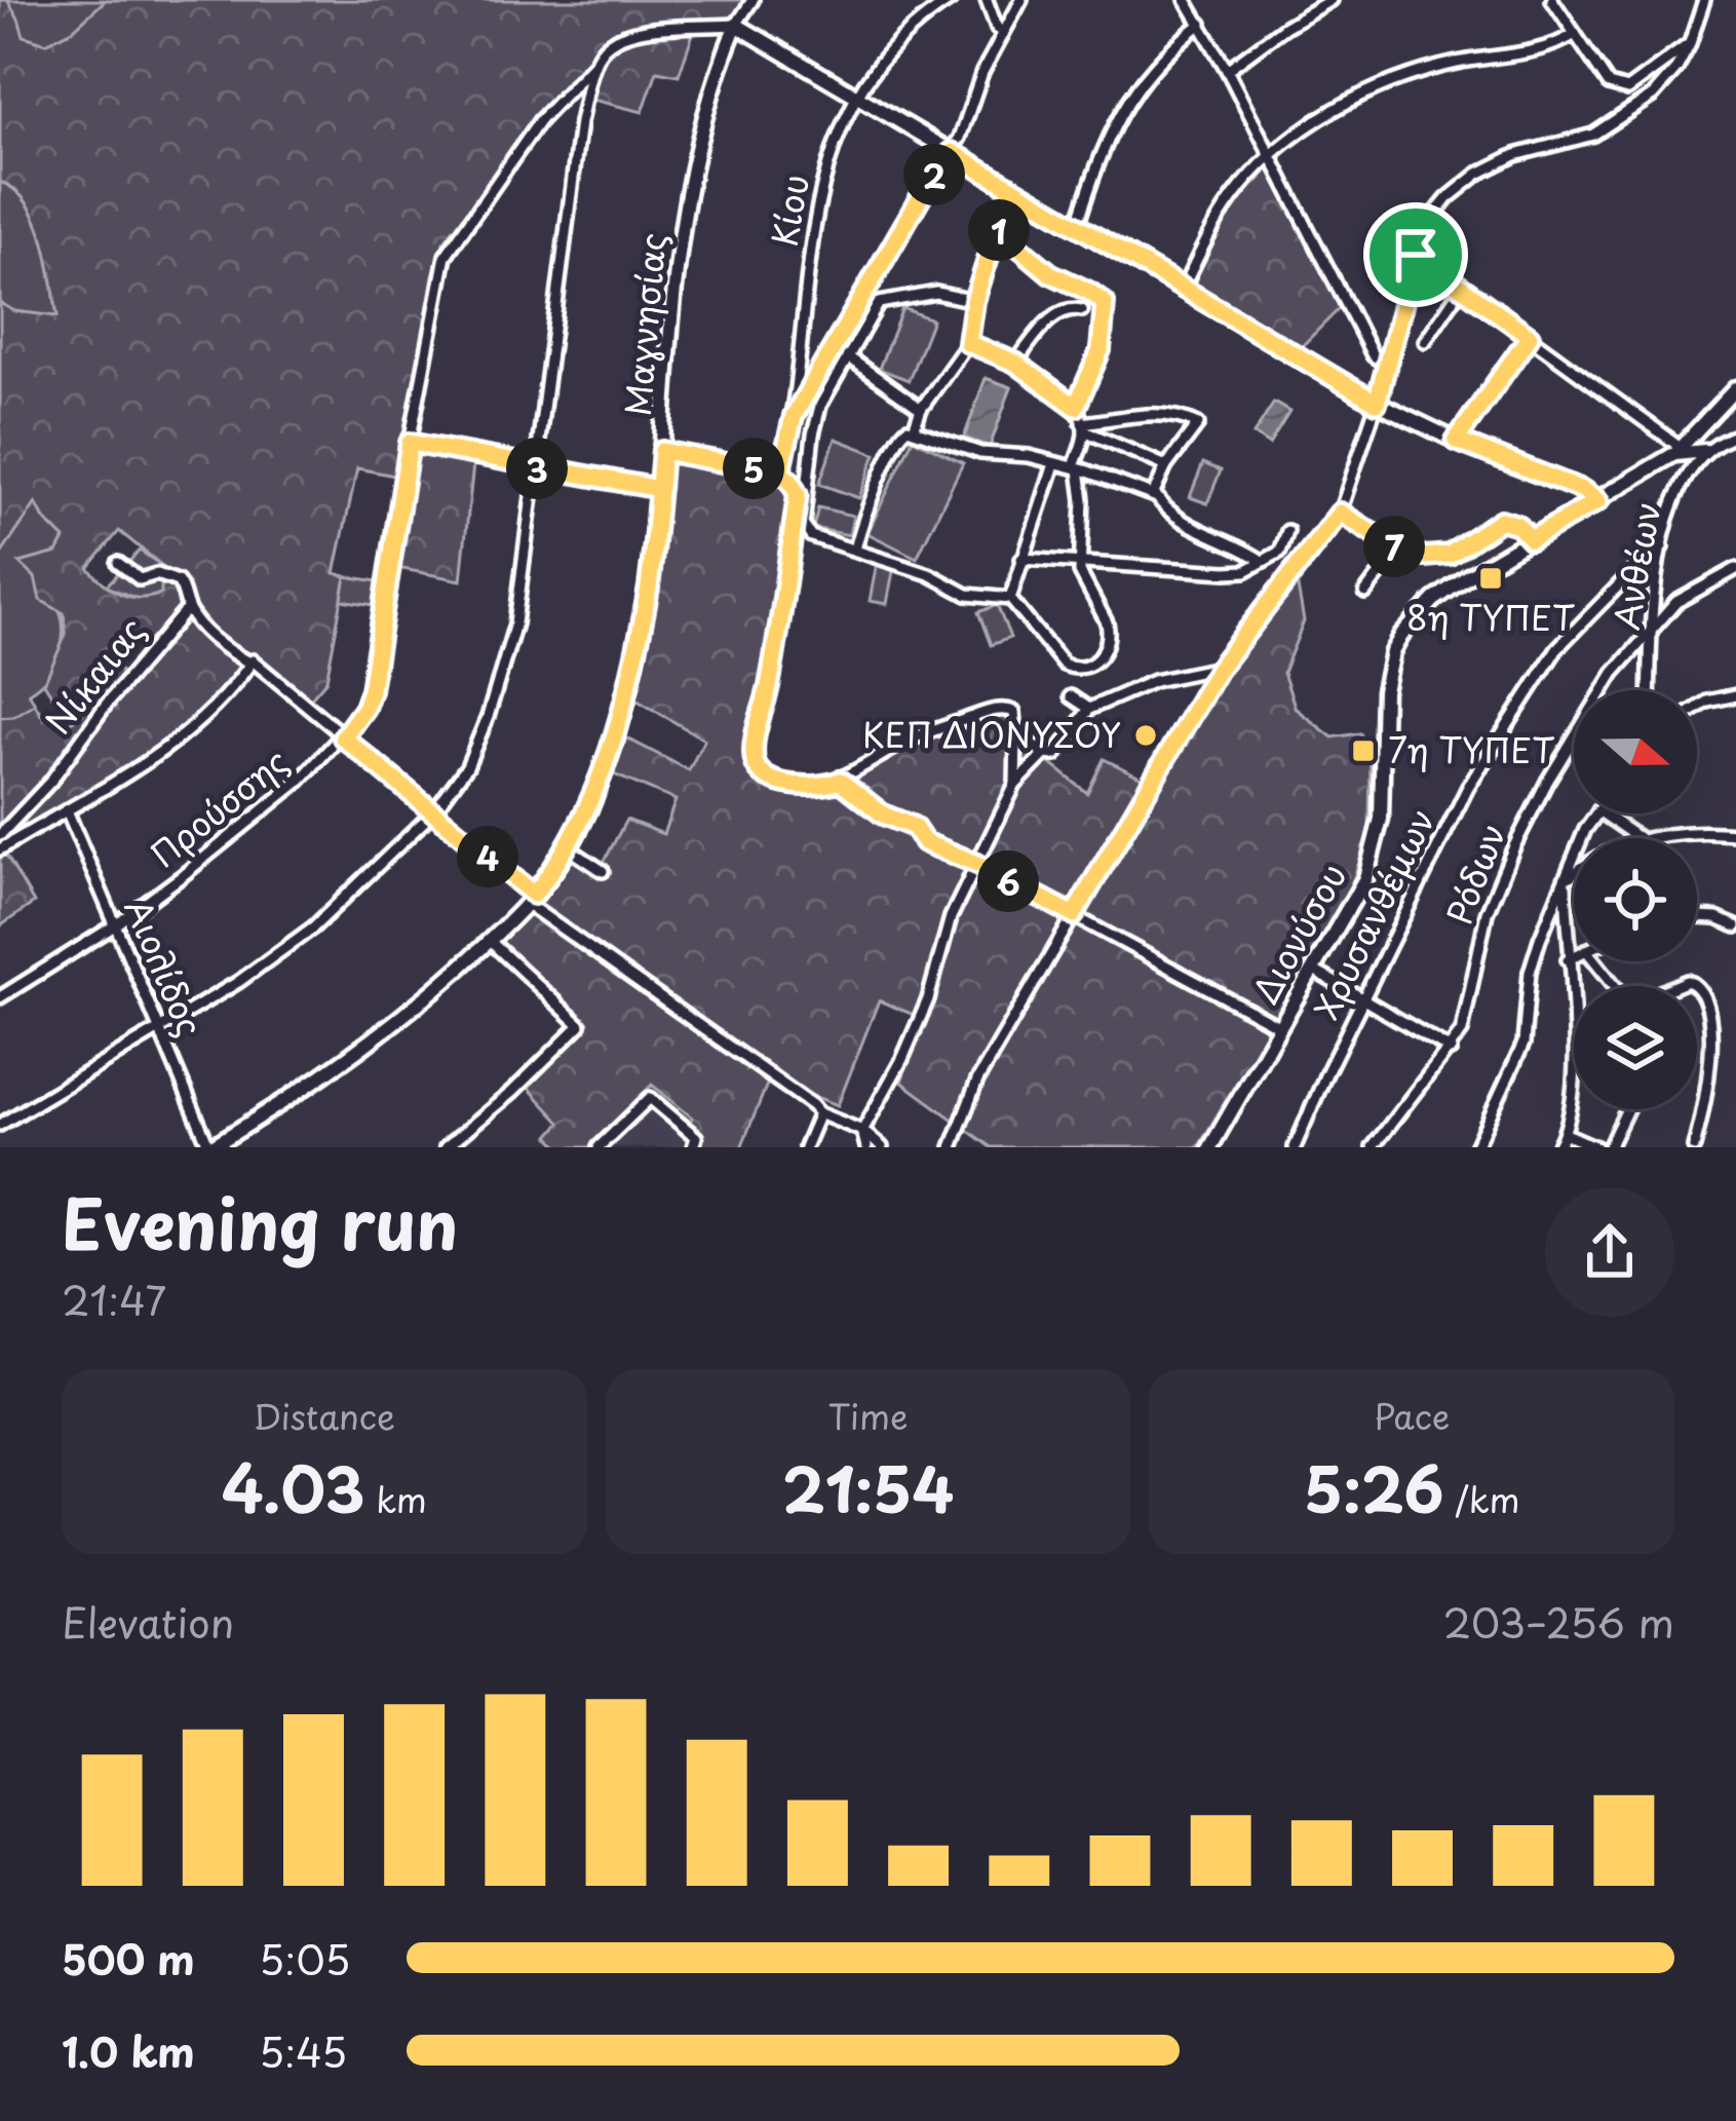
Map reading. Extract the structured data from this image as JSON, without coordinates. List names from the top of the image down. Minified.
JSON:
{"streets":{"street":["Κίου","Μαγνησίας","Ανθέων","Νίκαιας","Προύσσης","Ρόδων","Χρυσανθέμων","Διονύσου","Αιολίδος"]},"crossings":[["Μαγνησίας","Προύσσης"],["Μαγνησίας","Αιολίδος"],["Ανθέων","Ρόδων"],["Ανθέων","Χρυσανθέμων"],["Προύσσης","Αιολίδος"]],"places":{"transit":["8η ΤΥΠΕΤ","7η ΤΥΠΕΤ"],"other":["ΚΕΠ ΔΙΟΝΥΣΟΥ"]},"north":"right","page":{"pins":["2","1","3","5","7","4","6"],"heading":["Evening run","21:47"],"stats":[["Distance","4.03 km"],["Time","21:54"],["Pace","5:26 /km"]],"chart":["Elevation","203–256 m"],"list":[{"name":"500 m","note":"5:05"},{"name":"1.0 km","note":"5:45"}]}}
